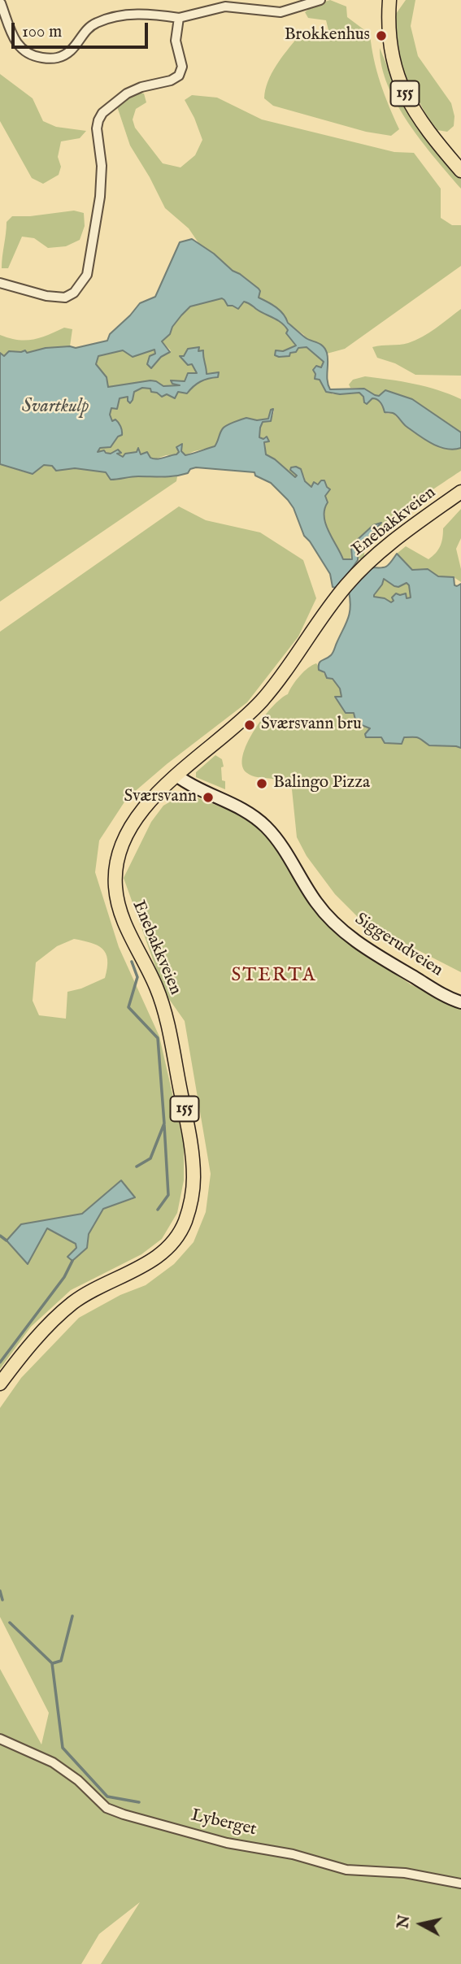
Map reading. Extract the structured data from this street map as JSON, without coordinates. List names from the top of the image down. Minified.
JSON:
{"streets":{"main road":["155","Enebakkveien","Siggerudveien"],"street":["Lyberget"]},"crossings":[["Enebakkveien","Siggerudveien"]],"districts":["STERTA"],"water":["Svartkulp"],"places":["Brokkenhus","Sværsvann bru","Balingo Pizza","Sværsvann"],"scale_bar":"100 m","north":"left"}
